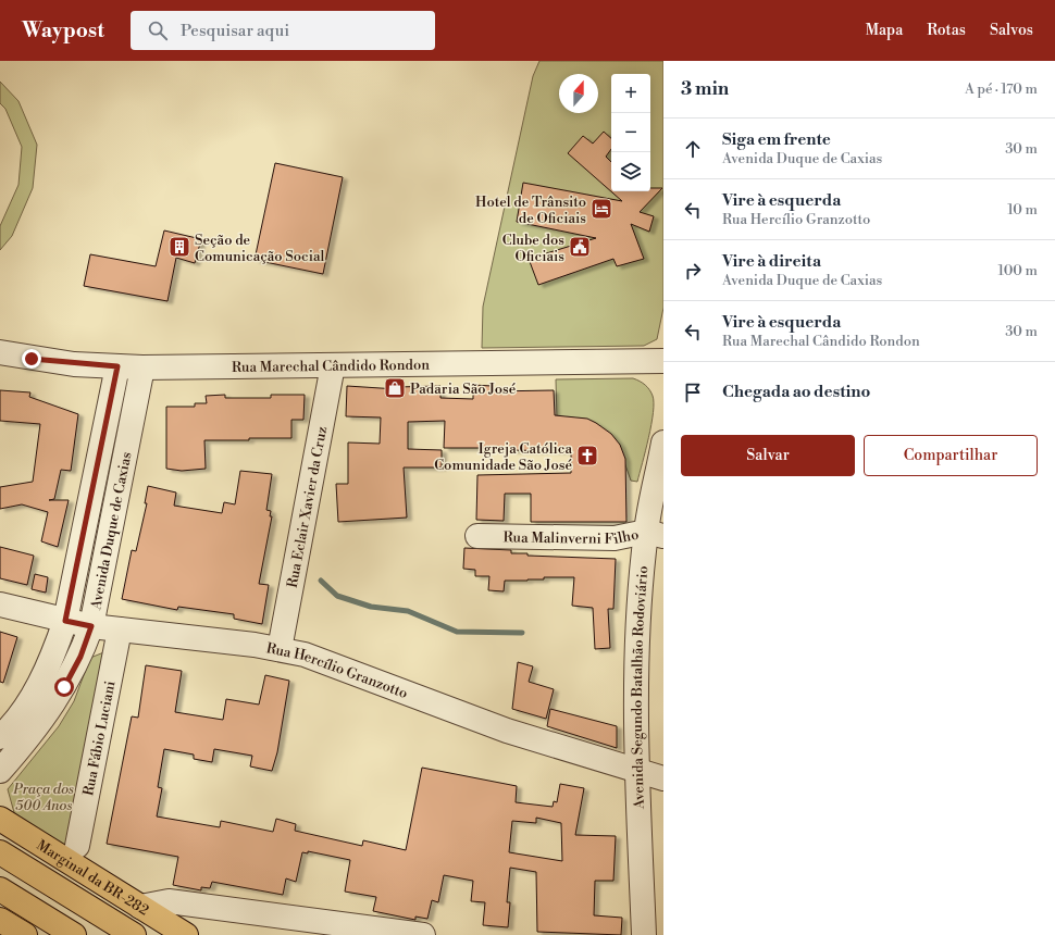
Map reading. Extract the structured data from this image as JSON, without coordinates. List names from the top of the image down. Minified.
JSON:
{"streets":{"main road":["Marginal da BR-282"],"street":["Rua Marechal Cândido Rondon","Rua Eclair Xavier da Cruz","Avenida Duque de Caxias","Rua Malinverni Filho","Rua Hercílio Granzotto","Avenida Segundo Batalhão Rodoviário","Rua Fábio Luciani"]},"crossings":[["Rua Marechal Cândido Rondon","Rua Eclair Xavier da Cruz"],["Rua Marechal Cândido Rondon","Avenida Duque de Caxias"],["Rua Eclair Xavier da Cruz","Rua Hercílio Granzotto"],["Avenida Duque de Caxias","Rua Hercílio Granzotto"],["Rua Malinverni Filho","Avenida Segundo Batalhão Rodoviário"],["Rua Hercílio Granzotto","Avenida Segundo Batalhão Rodoviário"],["Rua Hercílio Granzotto","Rua Fábio Luciani"]],"parks":["Praça dos 500 Anos"],"places":{"hotel":["Hotel de Trânsito de Oficiais"],"building":["Seção de Comunicação Social"],"public building":["Clube dos Oficiais"],"shop":["Padaria São José"],"church":["Igreja Católica Comunidade São José"]},"north":"top","page":{"header":"Waypost","search":"Pesquisar aqui","nav":["Mapa","Rotas","Salvos"],"heading":["3 min","A pé · 170 m"],"map_buttons":["+","−"],"list":[["Siga em frente","Avenida Duque de Caxias","30 m"],["Vire à esquerda","Rua Hercílio Granzotto","10 m"],["Vire à direita","Avenida Duque de Caxias","100 m"],["Vire à esquerda","Rua Marechal Cândido Rondon","30 m"],"Chegada ao destino"],"buttons":["Salvar","Compartilhar"]}}
